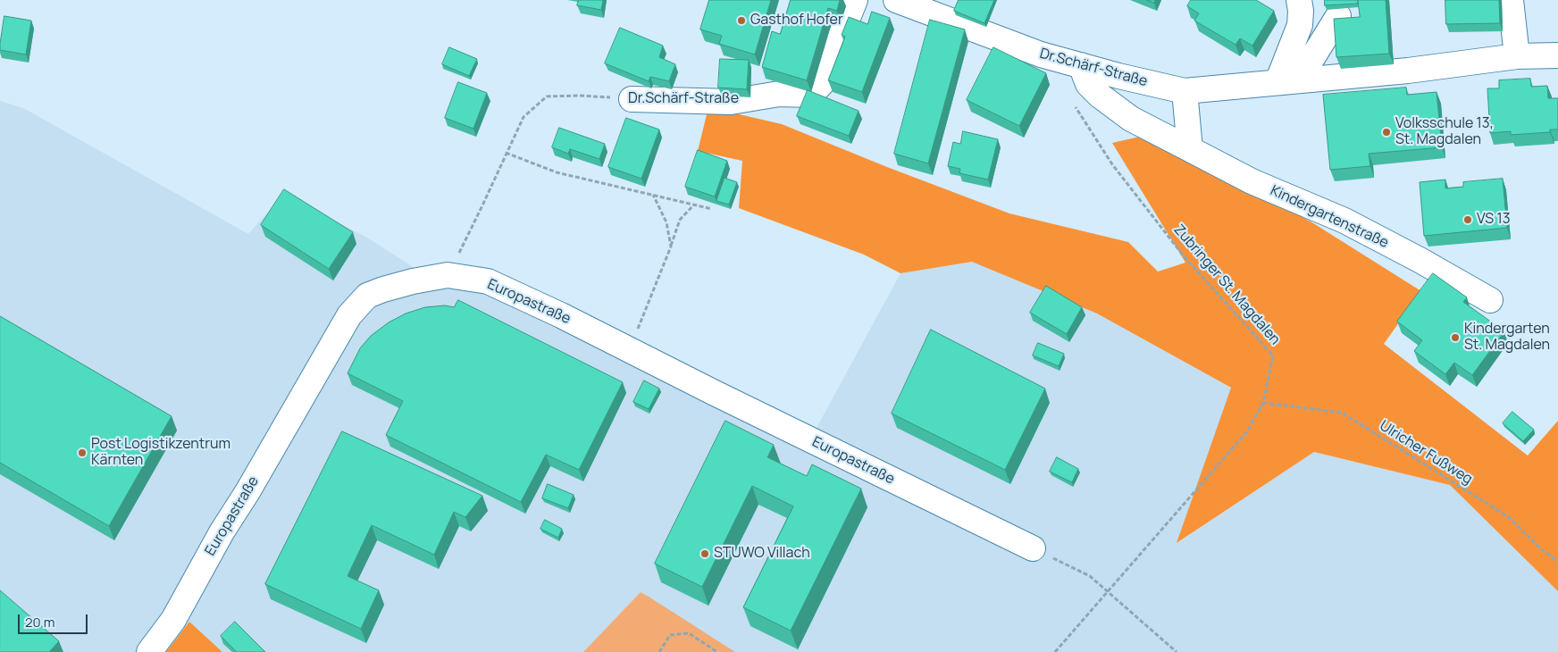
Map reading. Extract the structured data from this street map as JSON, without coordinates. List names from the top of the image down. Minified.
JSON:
{"streets":{"street":["Dr.Schärf-Straße","Kindergartenstraße","Europastraße"],"path":["Zubringer St. Magdalen","Ulricher Fußweg"]},"crossings":[["Dr.Schärf-Straße","Kindergartenstraße"],["Dr.Schärf-Straße","Europastraße"],["Zubringer St. Magdalen","Ulricher Fußweg"]],"places":["Gasthof Hofer","Volksschule 13, St. Magdalen","VS 13","Kindergarten St. Magdalen","Post Logistikzentrum Kärnten","STUWO Villach"],"scale_bar":"20 m"}
